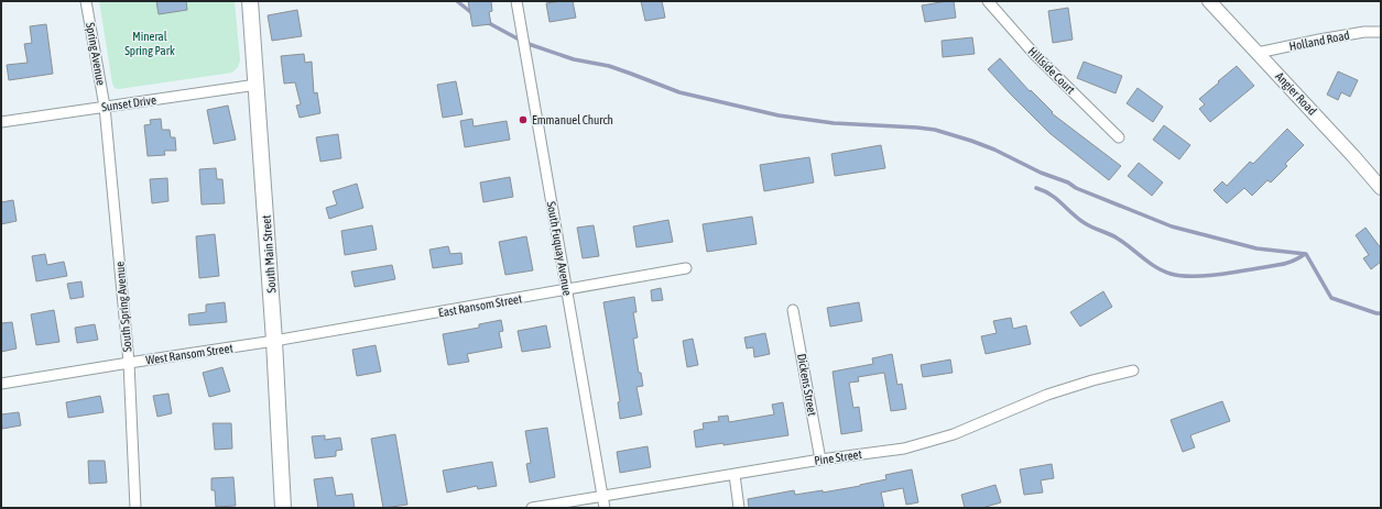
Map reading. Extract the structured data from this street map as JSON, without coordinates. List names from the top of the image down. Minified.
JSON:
{"streets":{"main road":["South Main Street"],"street":["Holland Road","Spring Avenue","Hillside Court","Angier Road","Sunset Drive","South Fuquay Avenue","East Ransom Street","South Spring Avenue","West Ransom Street","Dickens Street","Pine Street"]},"crossings":[["Holland Road","Angier Road"],["Spring Avenue","Sunset Drive"],["Spring Avenue","South Spring Avenue"],["Sunset Drive","South Main Street"],["Sunset Drive","South Spring Avenue"],["South Fuquay Avenue","East Ransom Street"],["South Fuquay Avenue","Pine Street"],["South Main Street","East Ransom Street"],["South Main Street","West Ransom Street"],["East Ransom Street","West Ransom Street"],["South Spring Avenue","West Ransom Street"],["Dickens Street","Pine Street"]],"parks":["Mineral Spring Park"],"places":["Emmanuel Church"]}
